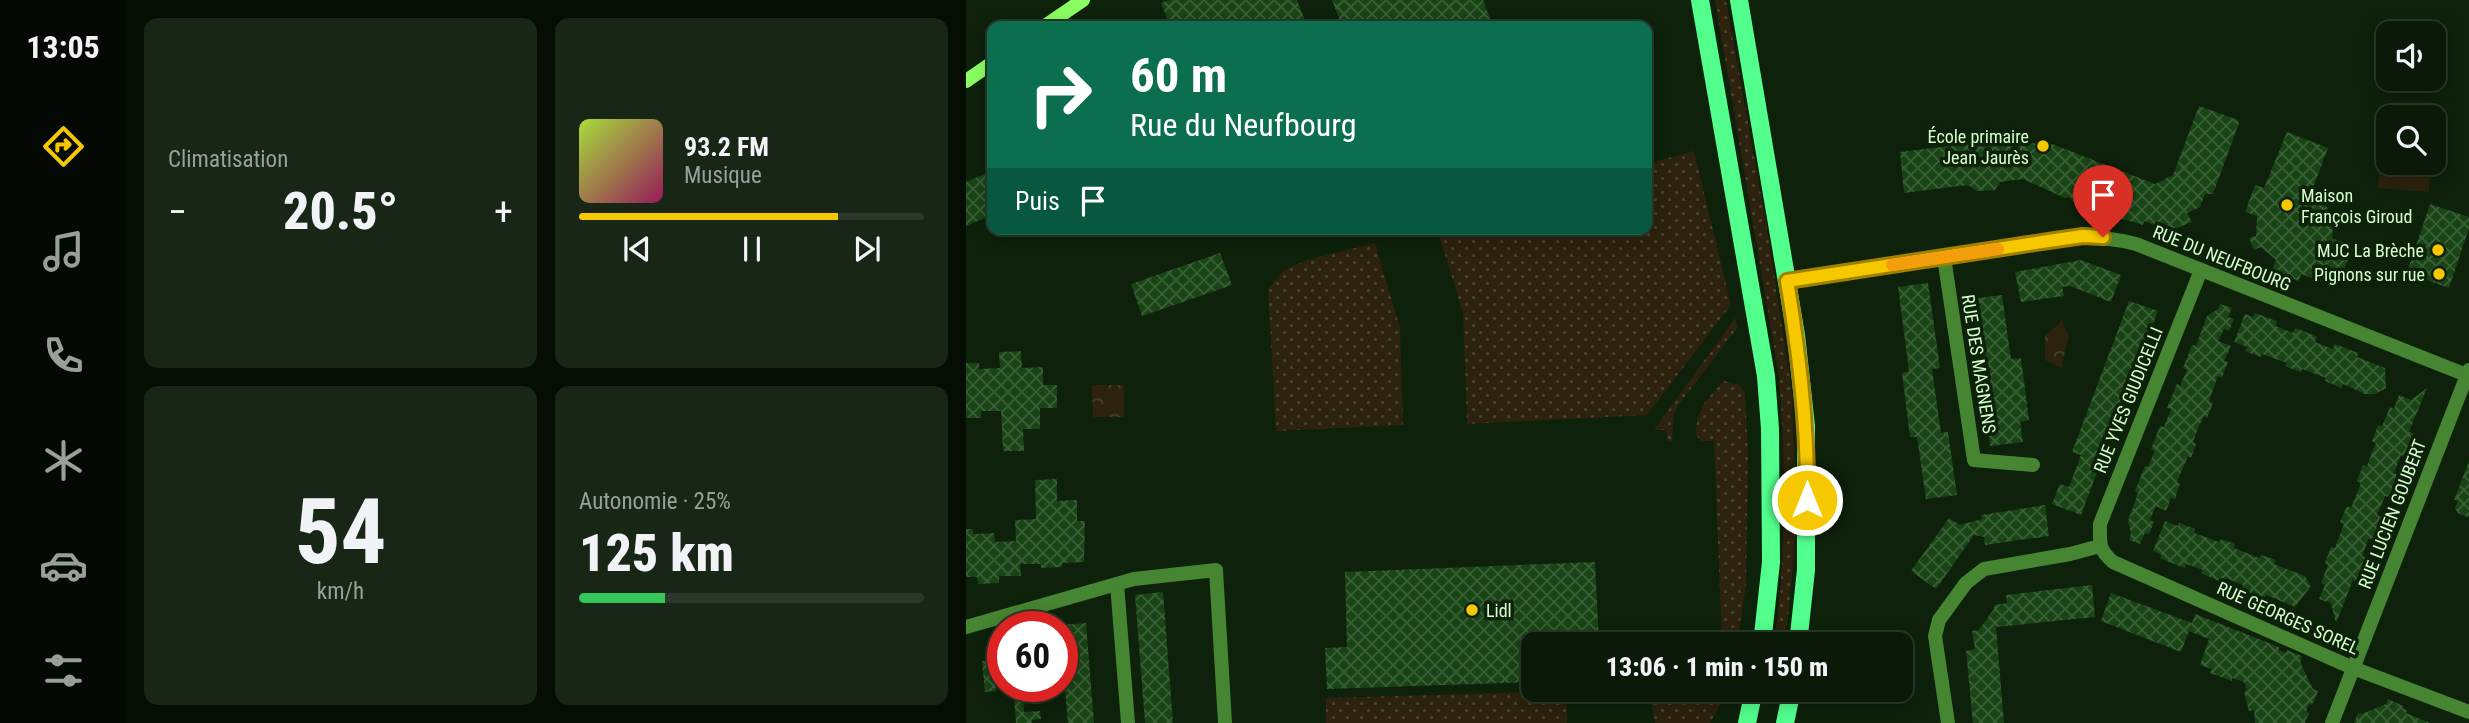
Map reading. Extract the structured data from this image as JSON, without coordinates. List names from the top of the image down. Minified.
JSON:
{"streets":{"street":["RUE DU NEUFBOURG","RUE DES MAGNENS","RUE YVES GIUDICELLI","RUE LUCIEN GOUBERT","RUE GEORGES SOREL"]},"crossings":[["RUE DU NEUFBOURG","RUE DES MAGNENS"],["RUE DU NEUFBOURG","RUE YVES GIUDICELLI"],["RUE DU NEUFBOURG","RUE LUCIEN GOUBERT"],["RUE YVES GIUDICELLI","RUE GEORGES SOREL"],["RUE LUCIEN GOUBERT","RUE GEORGES SOREL"]],"places":["École primaire Jean Jaurès","Maison François Giroud","MJC La Brèche","Pignons sur rue","Lidl"],"page":{"tabs":"13:05","tile":["Climatisation",["54","km/h"],["Autonomie · 25%","125 km"]],"turn":["60 m","Rue du Neufbourg"],"song":["93.2 FM","Musique"],"then":"Puis","heat":["−","20.5°","+"],"limit":"60","trip":"13:06 · 1 min · 150 m"}}
